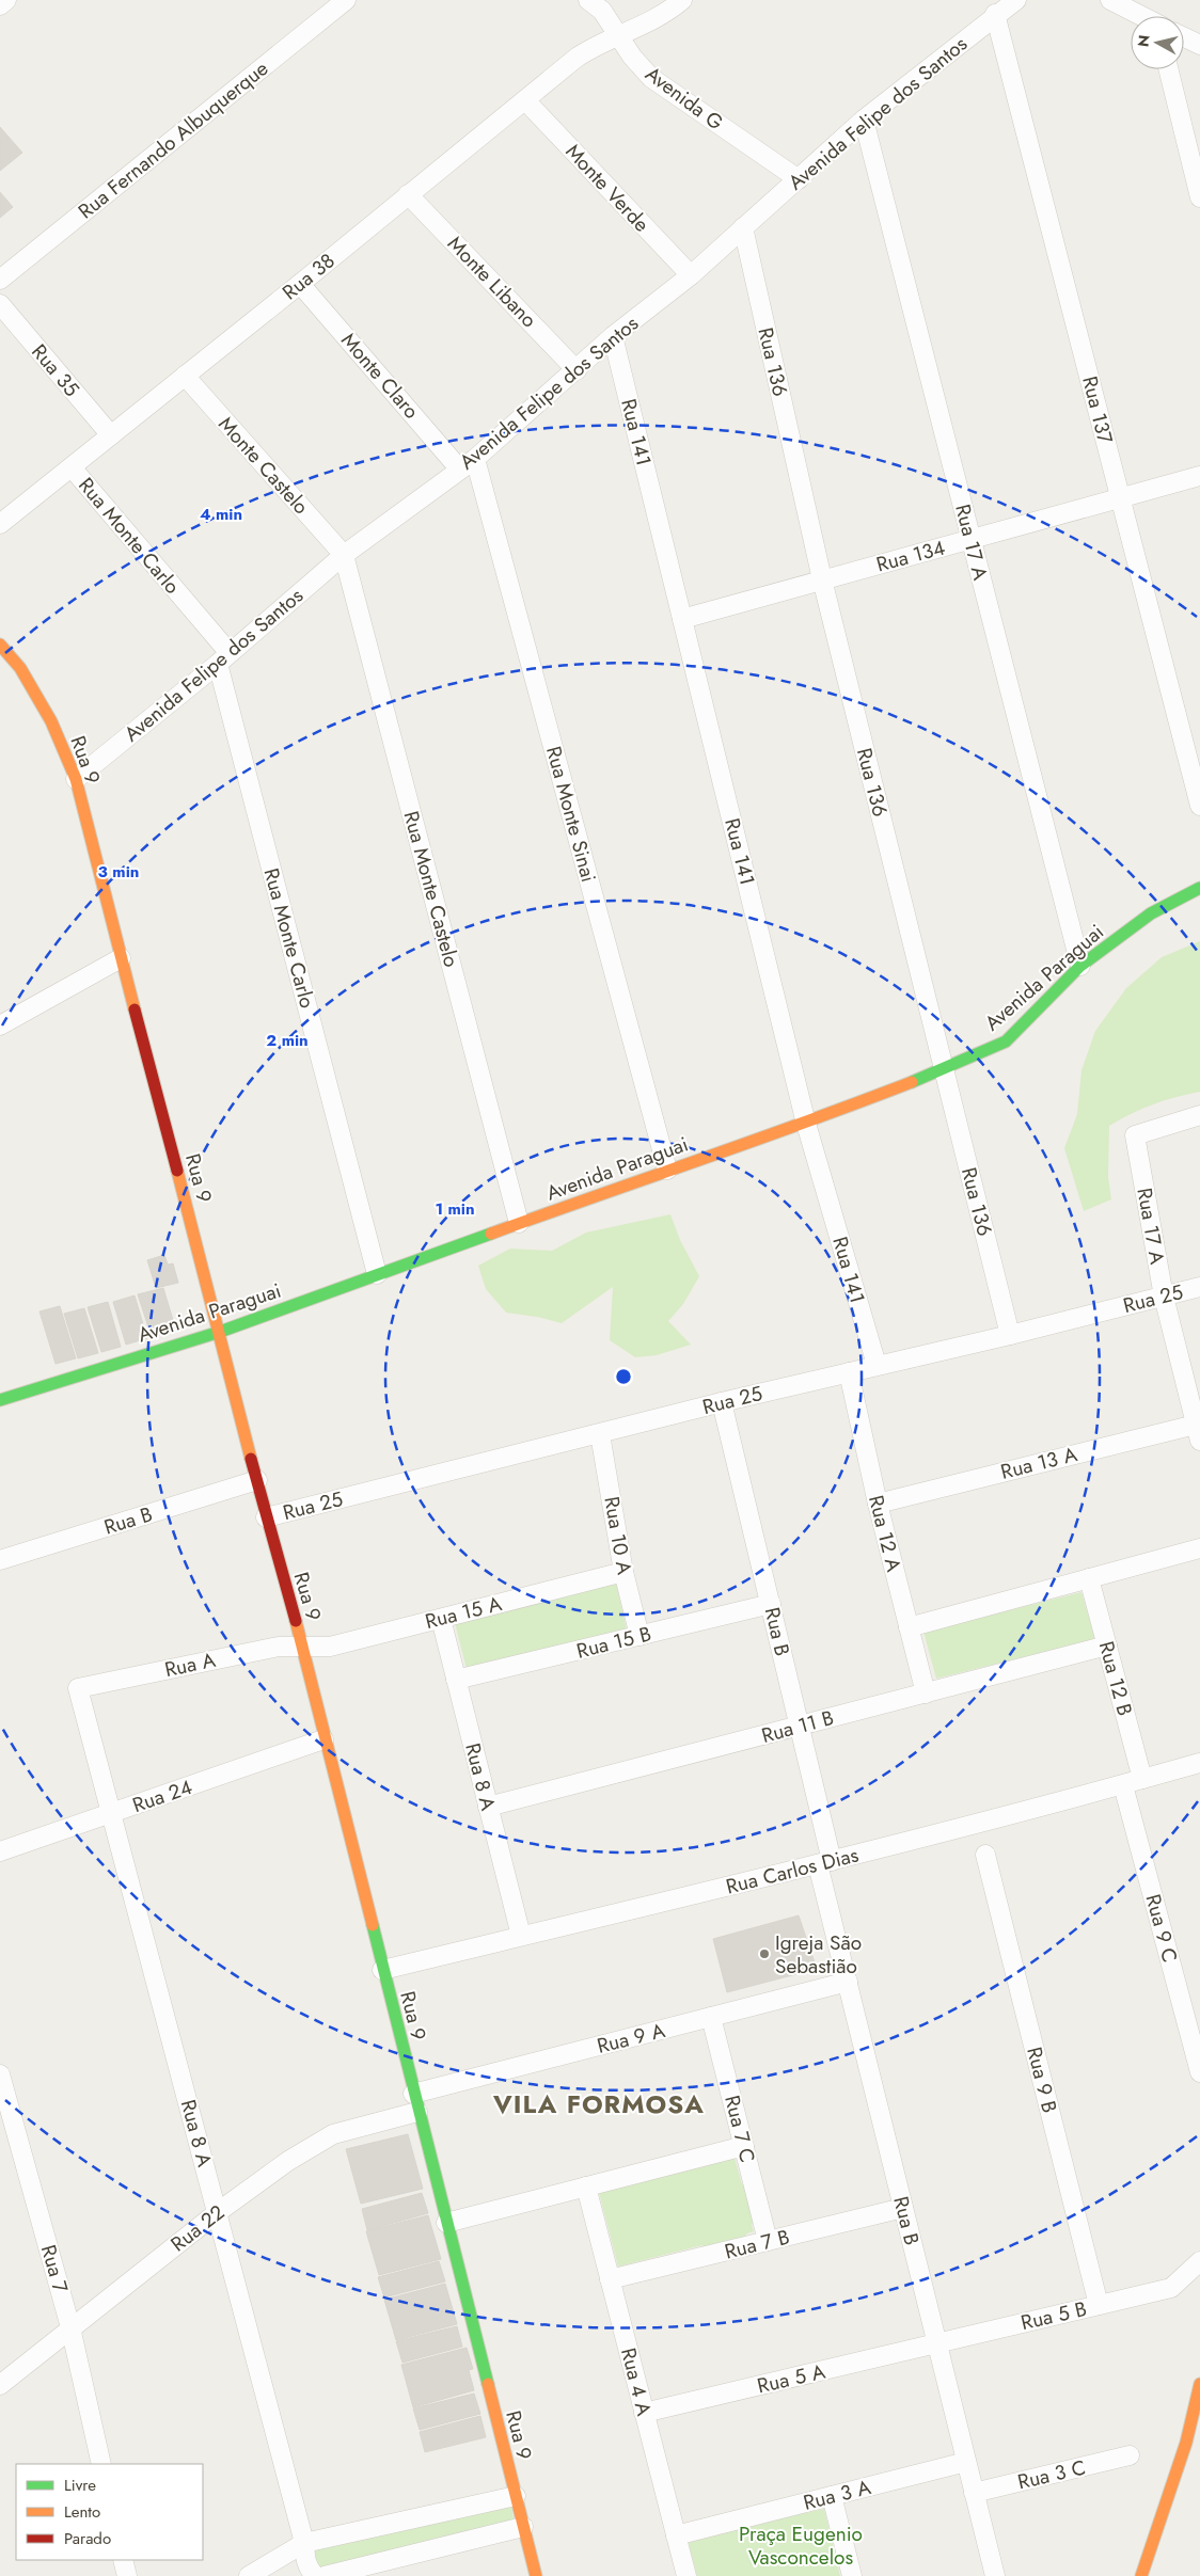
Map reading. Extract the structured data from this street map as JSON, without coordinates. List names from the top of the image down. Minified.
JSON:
{"streets":{"street":["Avenida G","Avenida Felipe dos Santos","Rua Fernando Albuquerque","Monte Verde","Rua 38","Monte Libano","Rua 136","Rua 35","Monte Claro","Rua 137","Rua 141","Monte Castelo","Rua Monte Carlo","Rua 17 A","Rua 134","Rua 9","Rua Monte Sinai","Rua Monte Castelo","Avenida Paraguai","Rua 25","Rua 13 A","Rua B","Rua 12 A","Rua 10 A","Rua 15 A","Rua 15 B","Rua A","Rua 12 B","Rua 11 B","Rua 8 A","Rua 24","Rua Carlos Dias","Rua 9 C","Rua 9 A","Rua 9 B","Rua 7 C","Rua 22","Rua 7 B","Rua 7","Rua 5 B","Rua 5 A","Rua 4 A","Rua 3 C","Rua 3 A"]},"crossings":[["Avenida G","Avenida Felipe dos Santos"],["Avenida G","Rua 38"],["Avenida Felipe dos Santos","Monte Verde"],["Avenida Felipe dos Santos","Monte Libano"],["Avenida Felipe dos Santos","Rua 136"],["Avenida Felipe dos Santos","Monte Claro"],["Avenida Felipe dos Santos","Rua 137"],["Avenida Felipe dos Santos","Rua 141"],["Avenida Felipe dos Santos","Monte Castelo"],["Avenida Felipe dos Santos","Rua Monte Carlo"],["Avenida Felipe dos Santos","Rua 17 A"],["Avenida Felipe dos Santos","Rua 9"],["Avenida Felipe dos Santos","Rua Monte Sinai"],["Avenida Felipe dos Santos","Rua Monte Castelo"],["Monte Verde","Rua 38"],["Rua 38","Monte Libano"],["Rua 38","Rua 35"],["Rua 38","Monte Claro"],["Rua 38","Monte Castelo"],["Rua 38","Rua Monte Carlo"],["Rua 136","Rua 134"],["Rua 136","Avenida Paraguai"],["Rua 136","Rua 25"],["Rua 137","Rua 134"],["Rua 141","Rua 134"],["Rua 141","Avenida Paraguai"],["Rua 141","Rua 25"],["Monte Castelo","Rua Monte Castelo"],["Rua Monte Carlo","Avenida Paraguai"],["Rua 17 A","Rua 134"],["Rua 17 A","Avenida Paraguai"],["Rua 17 A","Rua 25"],["Rua 17 A","Rua 13 A"],["Rua 9","Avenida Paraguai"],["Rua 9","Rua 25"],["Rua 9","Rua B"],["Rua 9","Rua 15 A"],["Rua 9","Rua A"],["Rua 9","Rua 24"],["Rua 9","Rua Carlos Dias"],["Rua 9","Rua 9 A"],["Rua 9","Rua 22"],["Rua Monte Sinai","Avenida Paraguai"],["Rua Monte Castelo","Avenida Paraguai"],["Rua 25","Rua B"],["Rua 25","Rua 12 A"],["Rua 25","Rua 10 A"],["Rua 13 A","Rua 12 A"],["Rua B","Rua 15 B"],["Rua B","Rua 11 B"],["Rua B","Rua Carlos Dias"],["Rua B","Rua 9 A"],["Rua B","Rua 7 B"],["Rua B","Rua 5 B"],["Rua B","Rua 5 A"],["Rua B","Rua 3 C"],["Rua B","Rua 3 A"],["Rua 12 A","Rua 11 B"],["Rua 10 A","Rua 15 A"],["Rua 10 A","Rua 15 B"],["Rua 15 A","Rua A"],["Rua 15 A","Rua 8 A"],["Rua 15 B","Rua 8 A"],["Rua A","Rua 8 A"],["Rua 12 B","Rua 11 B"],["Rua 12 B","Rua Carlos Dias"],["Rua 11 B","Rua 8 A"],["Rua 8 A","Rua 24"],["Rua 8 A","Rua Carlos Dias"],["Rua 8 A","Rua 22"],["Rua Carlos Dias","Rua 9 C"],["Rua 9 A","Rua 7 C"],["Rua 9 A","Rua 22"],["Rua 9 B","Rua 5 B"],["Rua 7 C","Rua 7 B"],["Rua 22","Rua 7"],["Rua 7 B","Rua 4 A"],["Rua 5 B","Rua 5 A"],["Rua 5 A","Rua 4 A"],["Rua 4 A","Rua 3 A"]],"districts":["VILA FORMOSA"],"parks":["Praça Eugenio Vasconcelos"],"places":["Igreja São Sebastião"],"legend":["Livre","Lento","Parado"],"north":"left","rings":["4 min","3 min","2 min","1 min"]}
